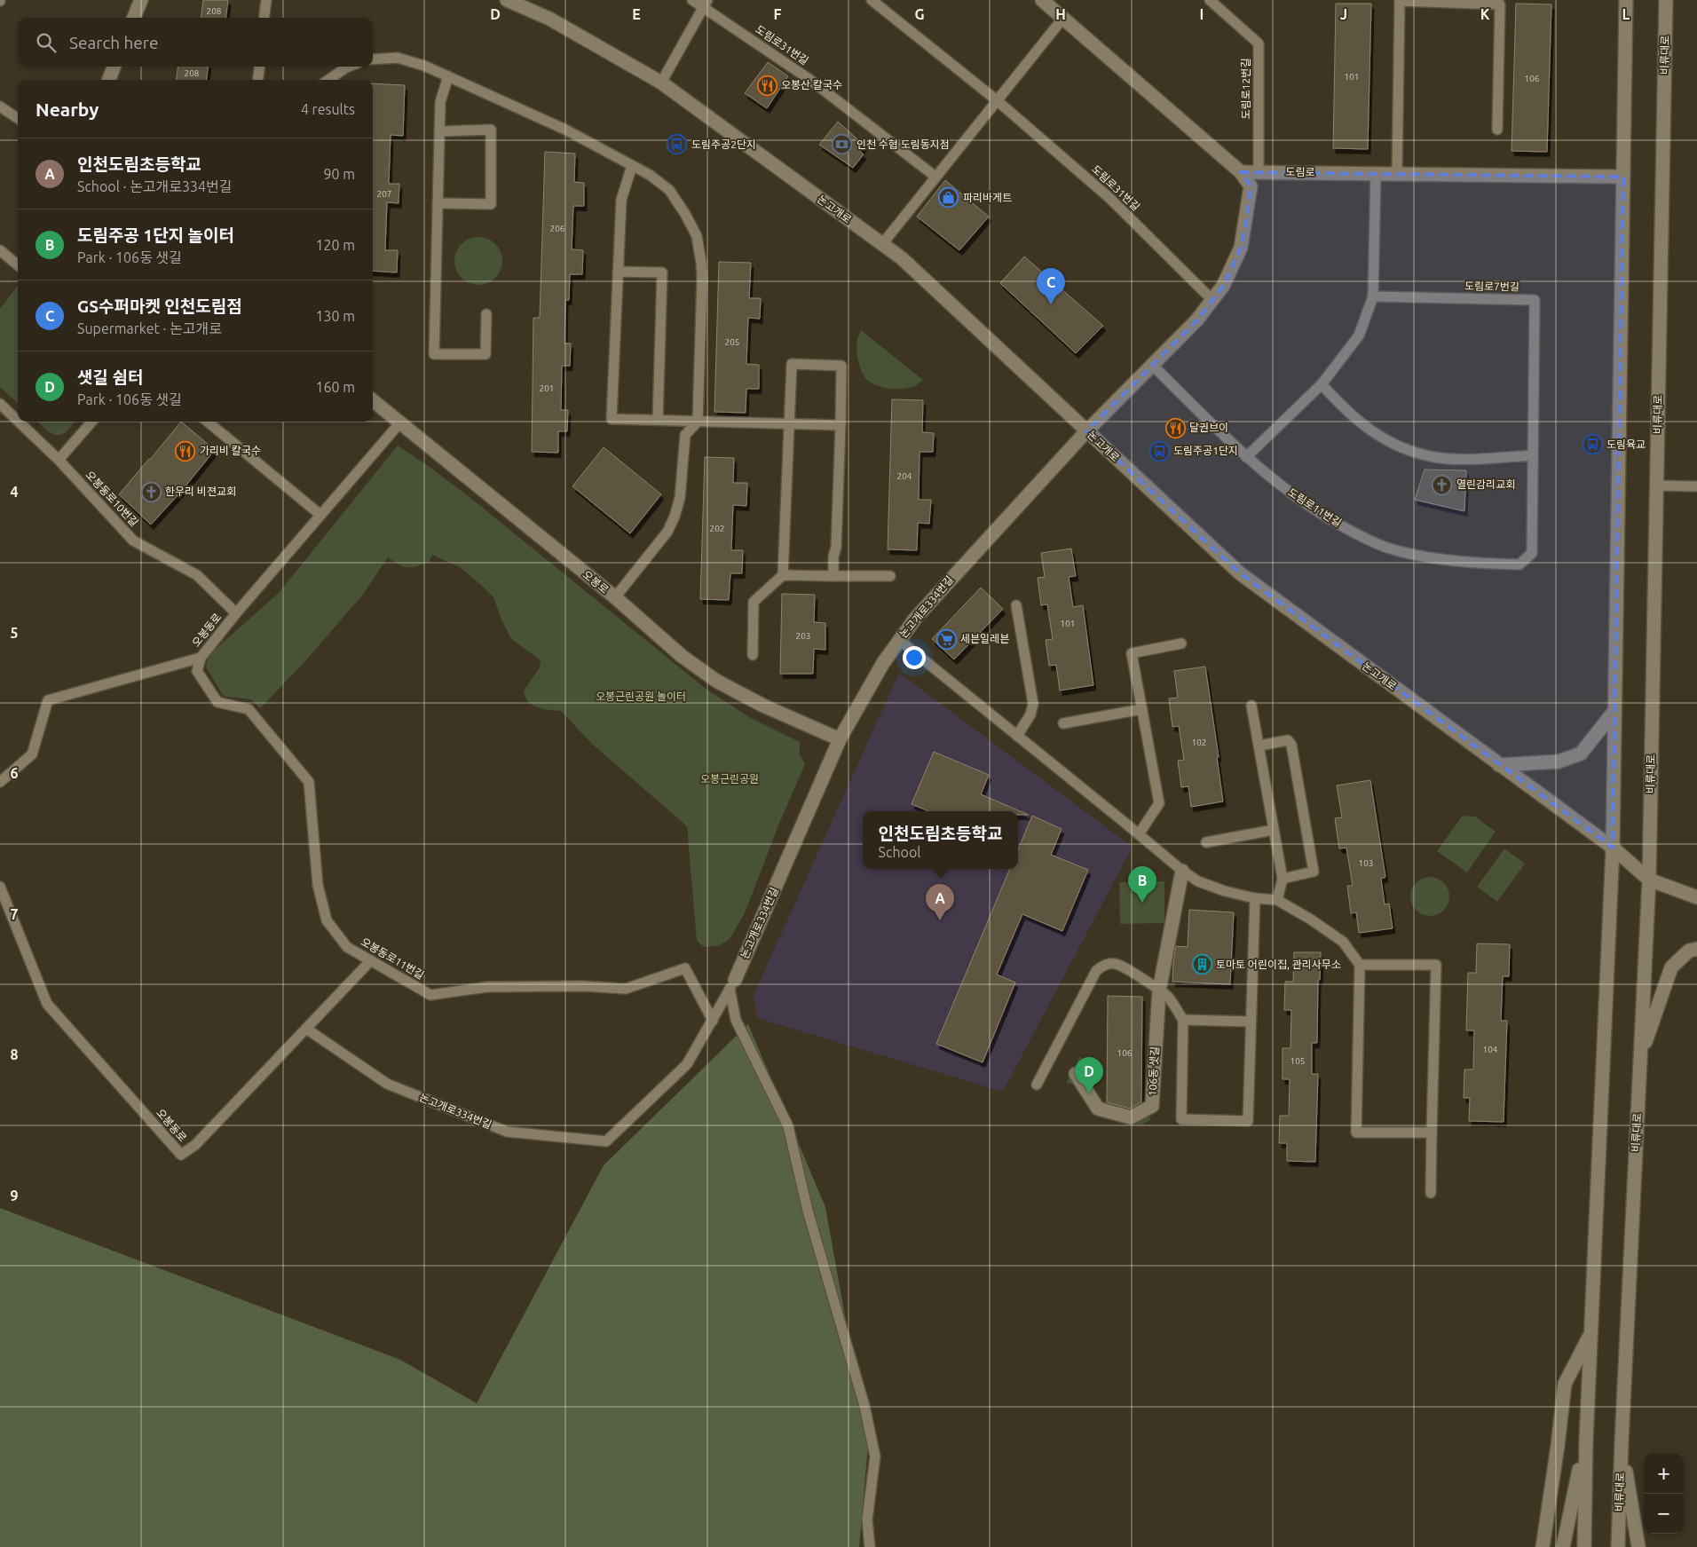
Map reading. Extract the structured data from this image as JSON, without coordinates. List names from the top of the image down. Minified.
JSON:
{"streets":{"main road":["비류대로","도림로","논고개로","오봉로","논고개로334번길","106동 샛길"],"lane":["도림로31번길","도림로12번길","도림로7번길","오봉동로10번길","도림로11번길","오봉동로","오봉동로11번길"]},"crossings":[["비류대로","논고개로"],["도림로12번길","도림로"],["논고개로","논고개로334번길"],["도림로7번길","도림로11번길"],["오봉동로10번길","오봉동로"],["오봉로","논고개로334번길"],["오봉로","오봉동로"],["논고개로334번길","오봉동로"],["논고개로334번길","오봉동로11번길"],["오봉동로","오봉동로11번길"]],"parks":["오봉근린공원 놀이터","오봉근린공원"],"places":{"restaurant":["오봉산 칼국수","달권브이","가리비 칼국수"],"bus stop":["도림주공2단지","도림육교","도림주공1단지"],"bank":["인천 수협 도림동지점"],"shop":["파리바게트"],"church":["열린감리교회","한우리 비젼교회"],"supermarket":["세븐일레븐"],"building":["토마토 어린이집, 관리사무소"]},"house_numbers":["208","208","101","106","207","206","205","201","204","202","101","203","102","103","104","106","105"],"page":{"search":"Search here","heading":["Nearby","4 results"],"list":[{"mark":"A","name":"인천도림초등학교","note":"School · 논고개로334번길","value":"90 m"},{"mark":"B","name":"도림주공 1단지 놀이터","note":"Park · 106동 샛길","value":"120 m"},{"mark":"C","name":"GS수퍼마켓 인천도림점","note":"Supermarket · 논고개로","value":"130 m"},{"mark":"D","name":"샛길 쉼터","note":"Park · 106동 샛길","value":"160 m"}],"pins":["C","B","A","D"],"popup":["인천도림초등학교","School"],"map_buttons":["+","−"]},"grid":{"columns":["D","E","F","G","H","I","J","K","L"],"rows":["4","5","6","7","8","9"]}}
